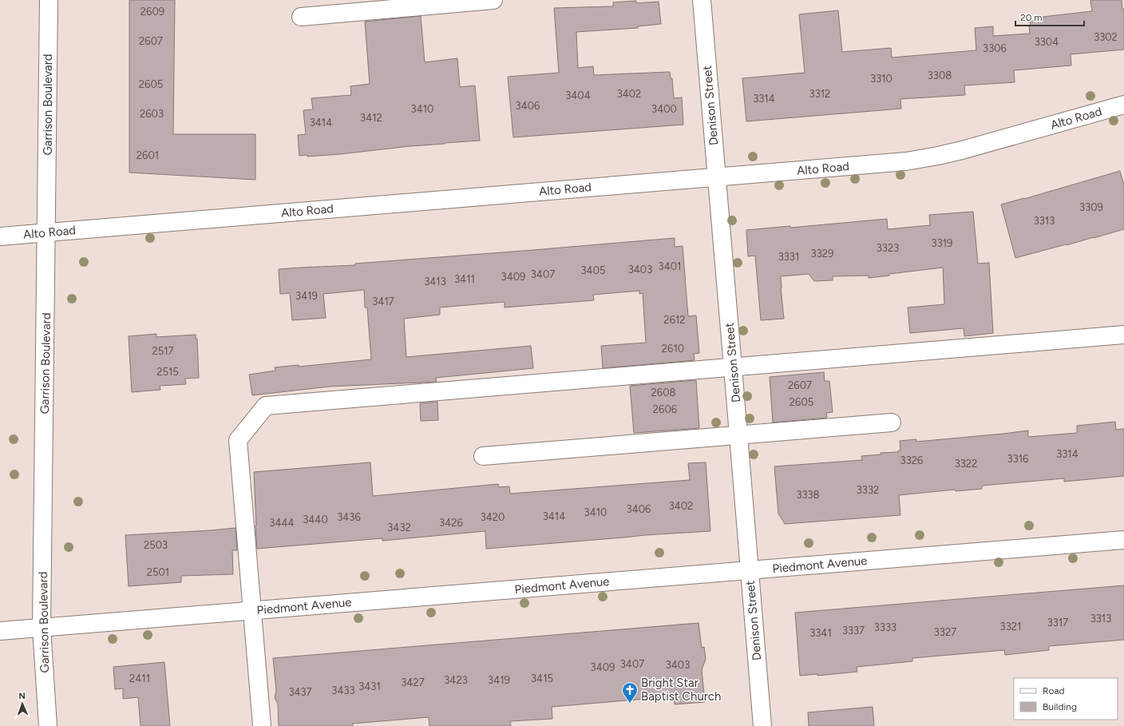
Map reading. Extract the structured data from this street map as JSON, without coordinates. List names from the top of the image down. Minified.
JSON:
{"streets":{"street":["Garrison Boulevard","Denison Street","Alto Road","Piedmont Avenue"]},"crossings":[["Garrison Boulevard","Alto Road"],["Garrison Boulevard","Piedmont Avenue"],["Denison Street","Alto Road"],["Denison Street","Piedmont Avenue"]],"places":{"church":["Bright Star Baptist Church"]},"house_numbers":["2609","3302","2607","3304","3306","3308","3310","2605","3402","3312","3404","3314","3406","3410","3400","2603","3412","3414","2601","3309","3313","3319","3323","3329","3331","3401","3403","3405","3407","3409","3411","3413","3419","3417","2612","2610","2517","2515","2607","2608","2605","2606","3314","3316","3326","3322","3332","3338","3402","3406","3410","3414","3436","3420","3440","3444","3426","3432","2503","2501","3313","3317","3321","3333","3337","3327","3341","3407","3403","3409","2411","3415","3423","3419","3427","3431","3433","3437"],"legend":["Road","Building"],"scale_bar":"20 m","north":"top"}
